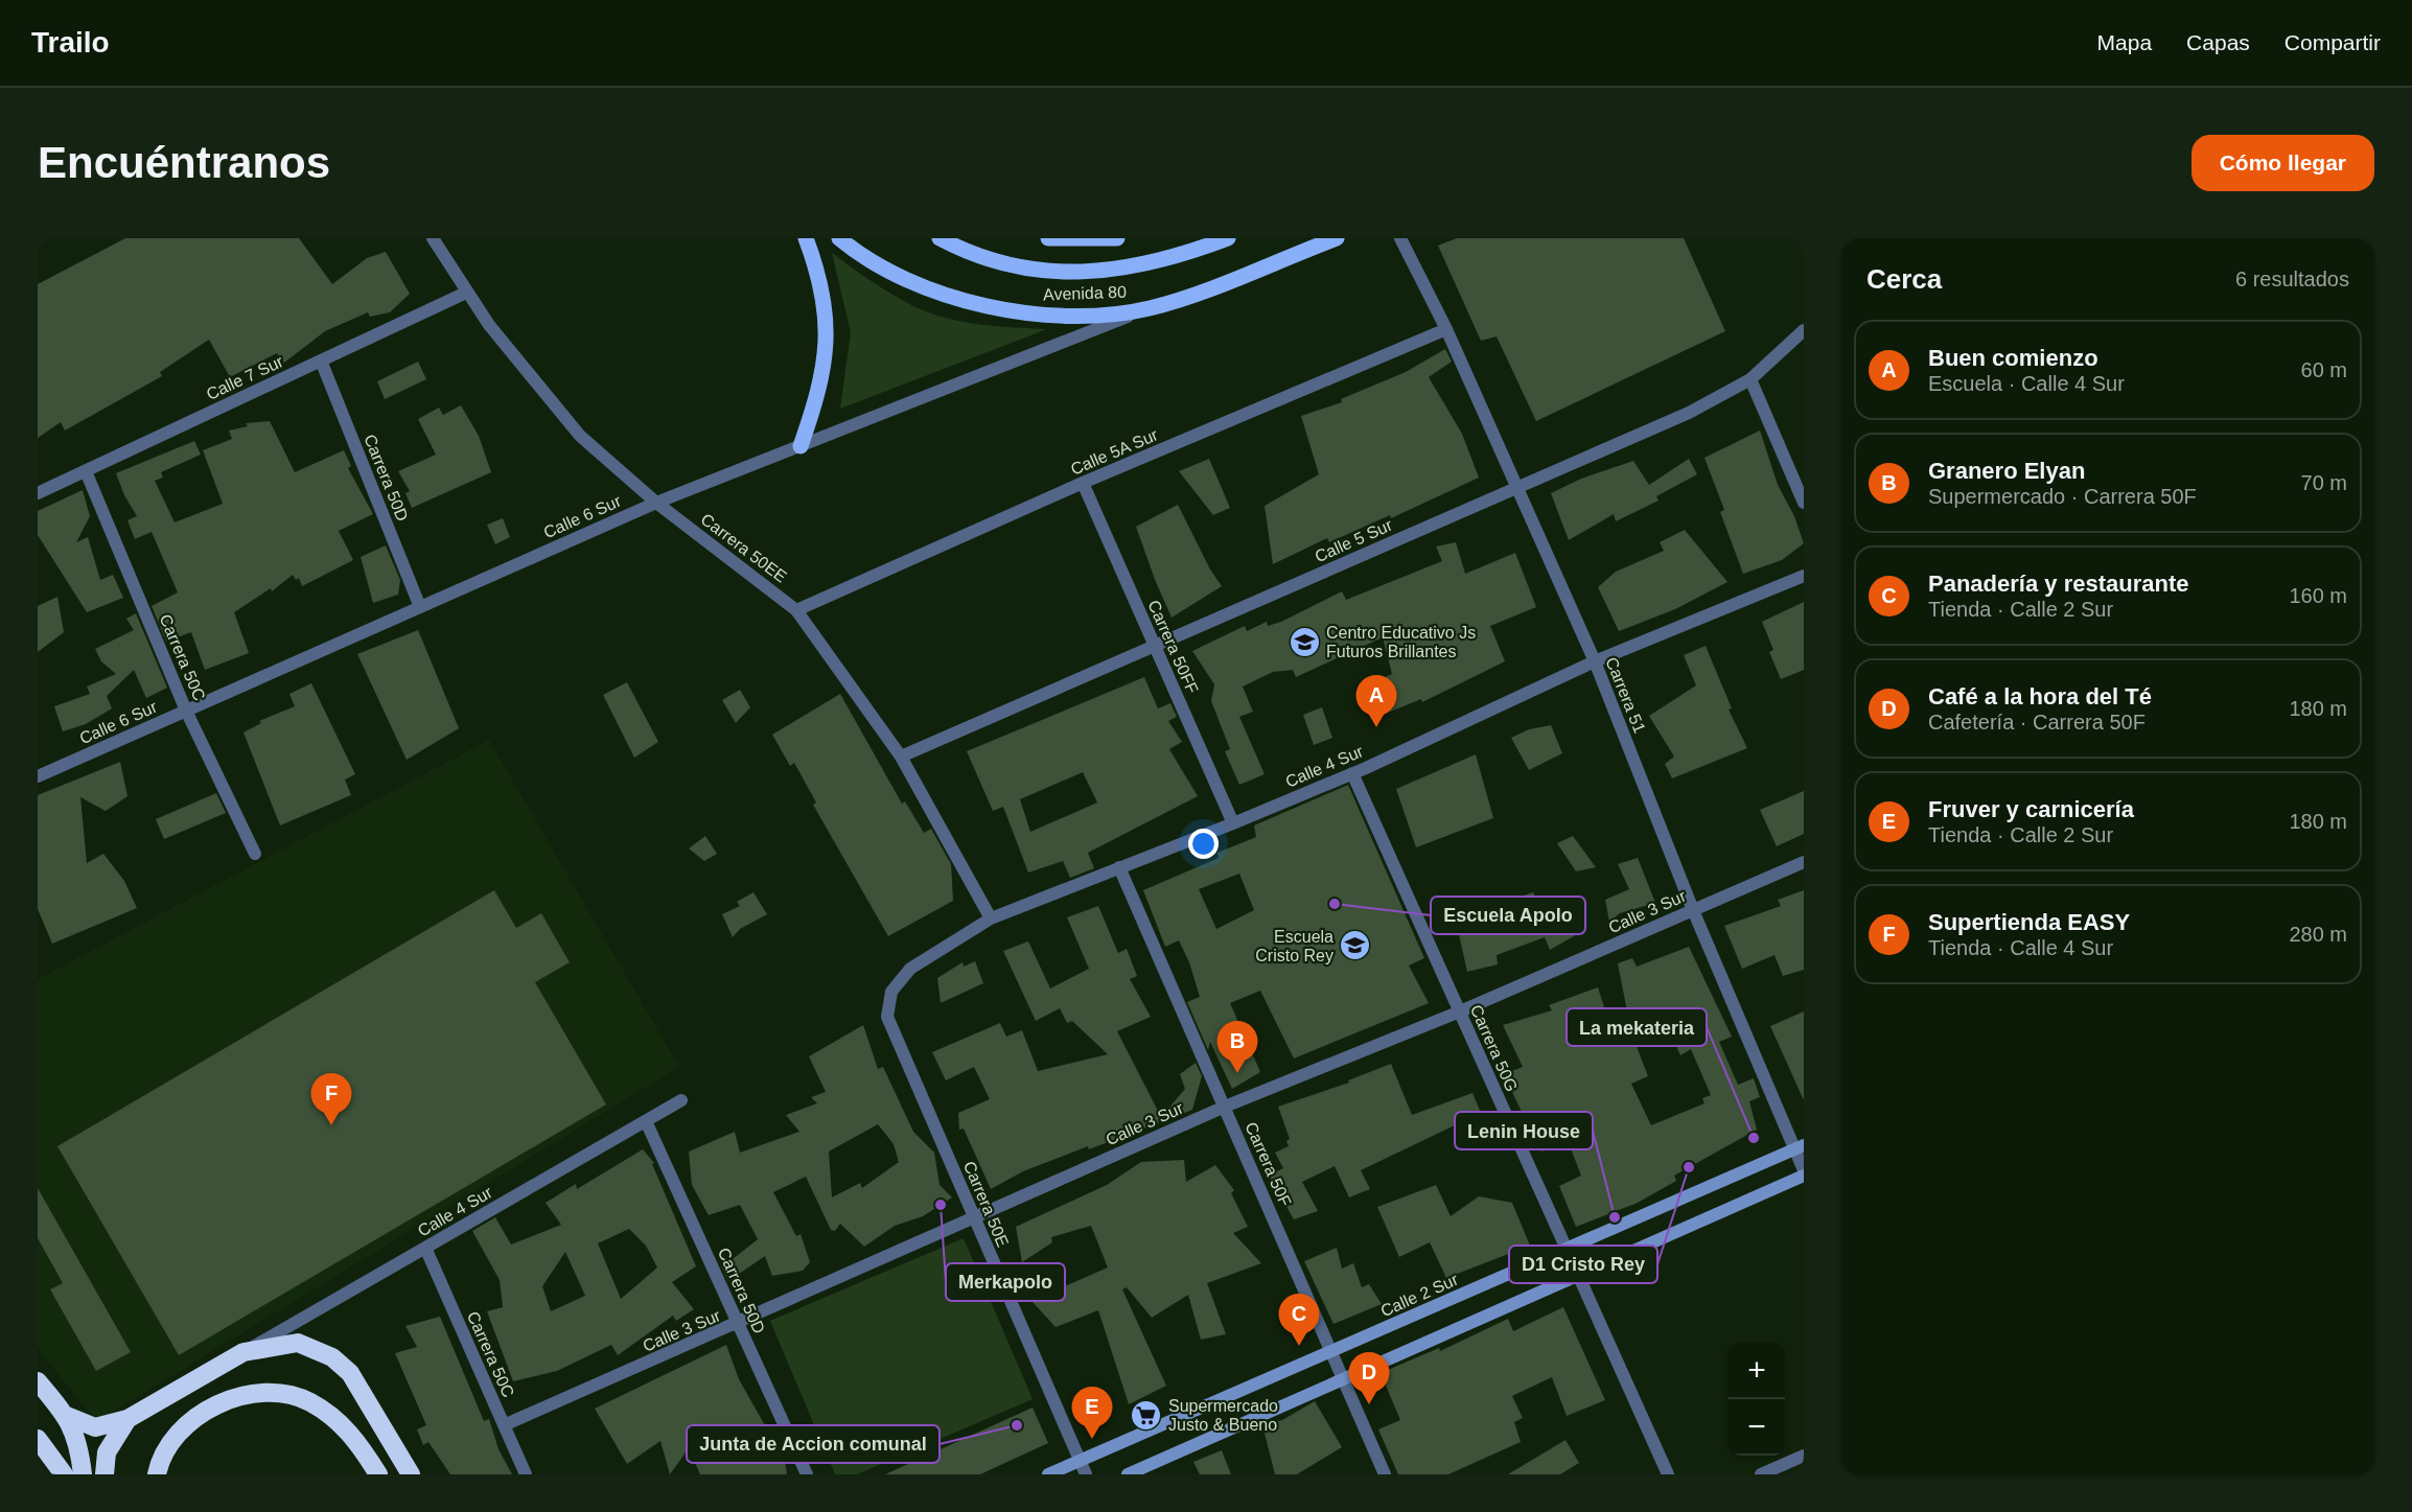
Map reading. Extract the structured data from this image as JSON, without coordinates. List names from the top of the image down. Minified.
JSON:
{"streets":{"main road":["Avenida 80","Calle 2 Sur"],"street":["Calle 7 Sur","Calle 5A Sur","Carrera 50D","Calle 6 Sur","Calle 5 Sur","Carrera 50EE","Carrera 50FF","Carrera 50C","Carrera 51","Calle 4 Sur","Calle 3 Sur","Carrera 50G","Carrera 50F","Carrera 50E"]},"crossings":[["Avenida 80","Calle 6 Sur"],["Calle 7 Sur","Carrera 50D"],["Calle 7 Sur","Carrera 50EE"],["Calle 7 Sur","Carrera 50C"],["Calle 5A Sur","Carrera 50EE"],["Calle 5A Sur","Carrera 50FF"],["Calle 5A Sur","Carrera 51"],["Carrera 50D","Calle 6 Sur"],["Carrera 50D","Calle 4 Sur"],["Carrera 50D","Calle 3 Sur"],["Calle 6 Sur","Carrera 50EE"],["Calle 6 Sur","Carrera 50C"],["Calle 5 Sur","Carrera 50EE"],["Calle 5 Sur","Carrera 50FF"],["Calle 5 Sur","Carrera 51"],["Carrera 50EE","Calle 4 Sur"],["Carrera 50FF","Calle 4 Sur"],["Carrera 50C","Calle 4 Sur"],["Carrera 50C","Calle 3 Sur"],["Carrera 51","Calle 4 Sur"],["Carrera 51","Calle 3 Sur"],["Carrera 51","Calle 2 Sur"],["Calle 4 Sur","Carrera 50G"],["Calle 4 Sur","Carrera 50F"],["Calle 4 Sur","Carrera 50E"],["Calle 3 Sur","Carrera 50G"],["Calle 3 Sur","Carrera 50F"],["Calle 3 Sur","Carrera 50E"],["Carrera 50G","Calle 2 Sur"],["Carrera 50F","Calle 2 Sur"],["Carrera 50E","Calle 2 Sur"]],"places":{"school or university":["Centro Educativo Js Futuros Brillantes","Escuela Cristo Rey"],"other":["Escuela Apolo","La mekateria","D1 Cristo Rey","Merkapolo","Lenin House","Junta de Accion comunal"],"supermarket":["Supermercado Justo & Bueno"]},"page":{"header":"Trailo","nav":["Mapa","Capas","Compartir"],"buttons":"Cómo llegar","title":"Encuéntranos","heading":["Cerca","6 resultados"],"list":[{"mark":"A","name":"Buen comienzo","note":"Escuela · Calle 4 Sur","value":"60 m"},{"mark":"B","name":"Granero Elyan","note":"Supermercado · Carrera 50F","value":"70 m"},{"mark":"C","name":"Panadería y restaurante","note":"Tienda · Calle 2 Sur","value":"160 m"},{"mark":"D","name":"Café a la hora del Té","note":"Cafetería · Carrera 50F","value":"180 m"},{"mark":"E","name":"Fruver y carnicería","note":"Tienda · Calle 2 Sur","value":"180 m"},{"mark":"F","name":"Supertienda EASY","note":"Tienda · Calle 4 Sur","value":"280 m"}],"pins":["A","B","F","C","D","E"],"map_buttons":["+","−"]}}
